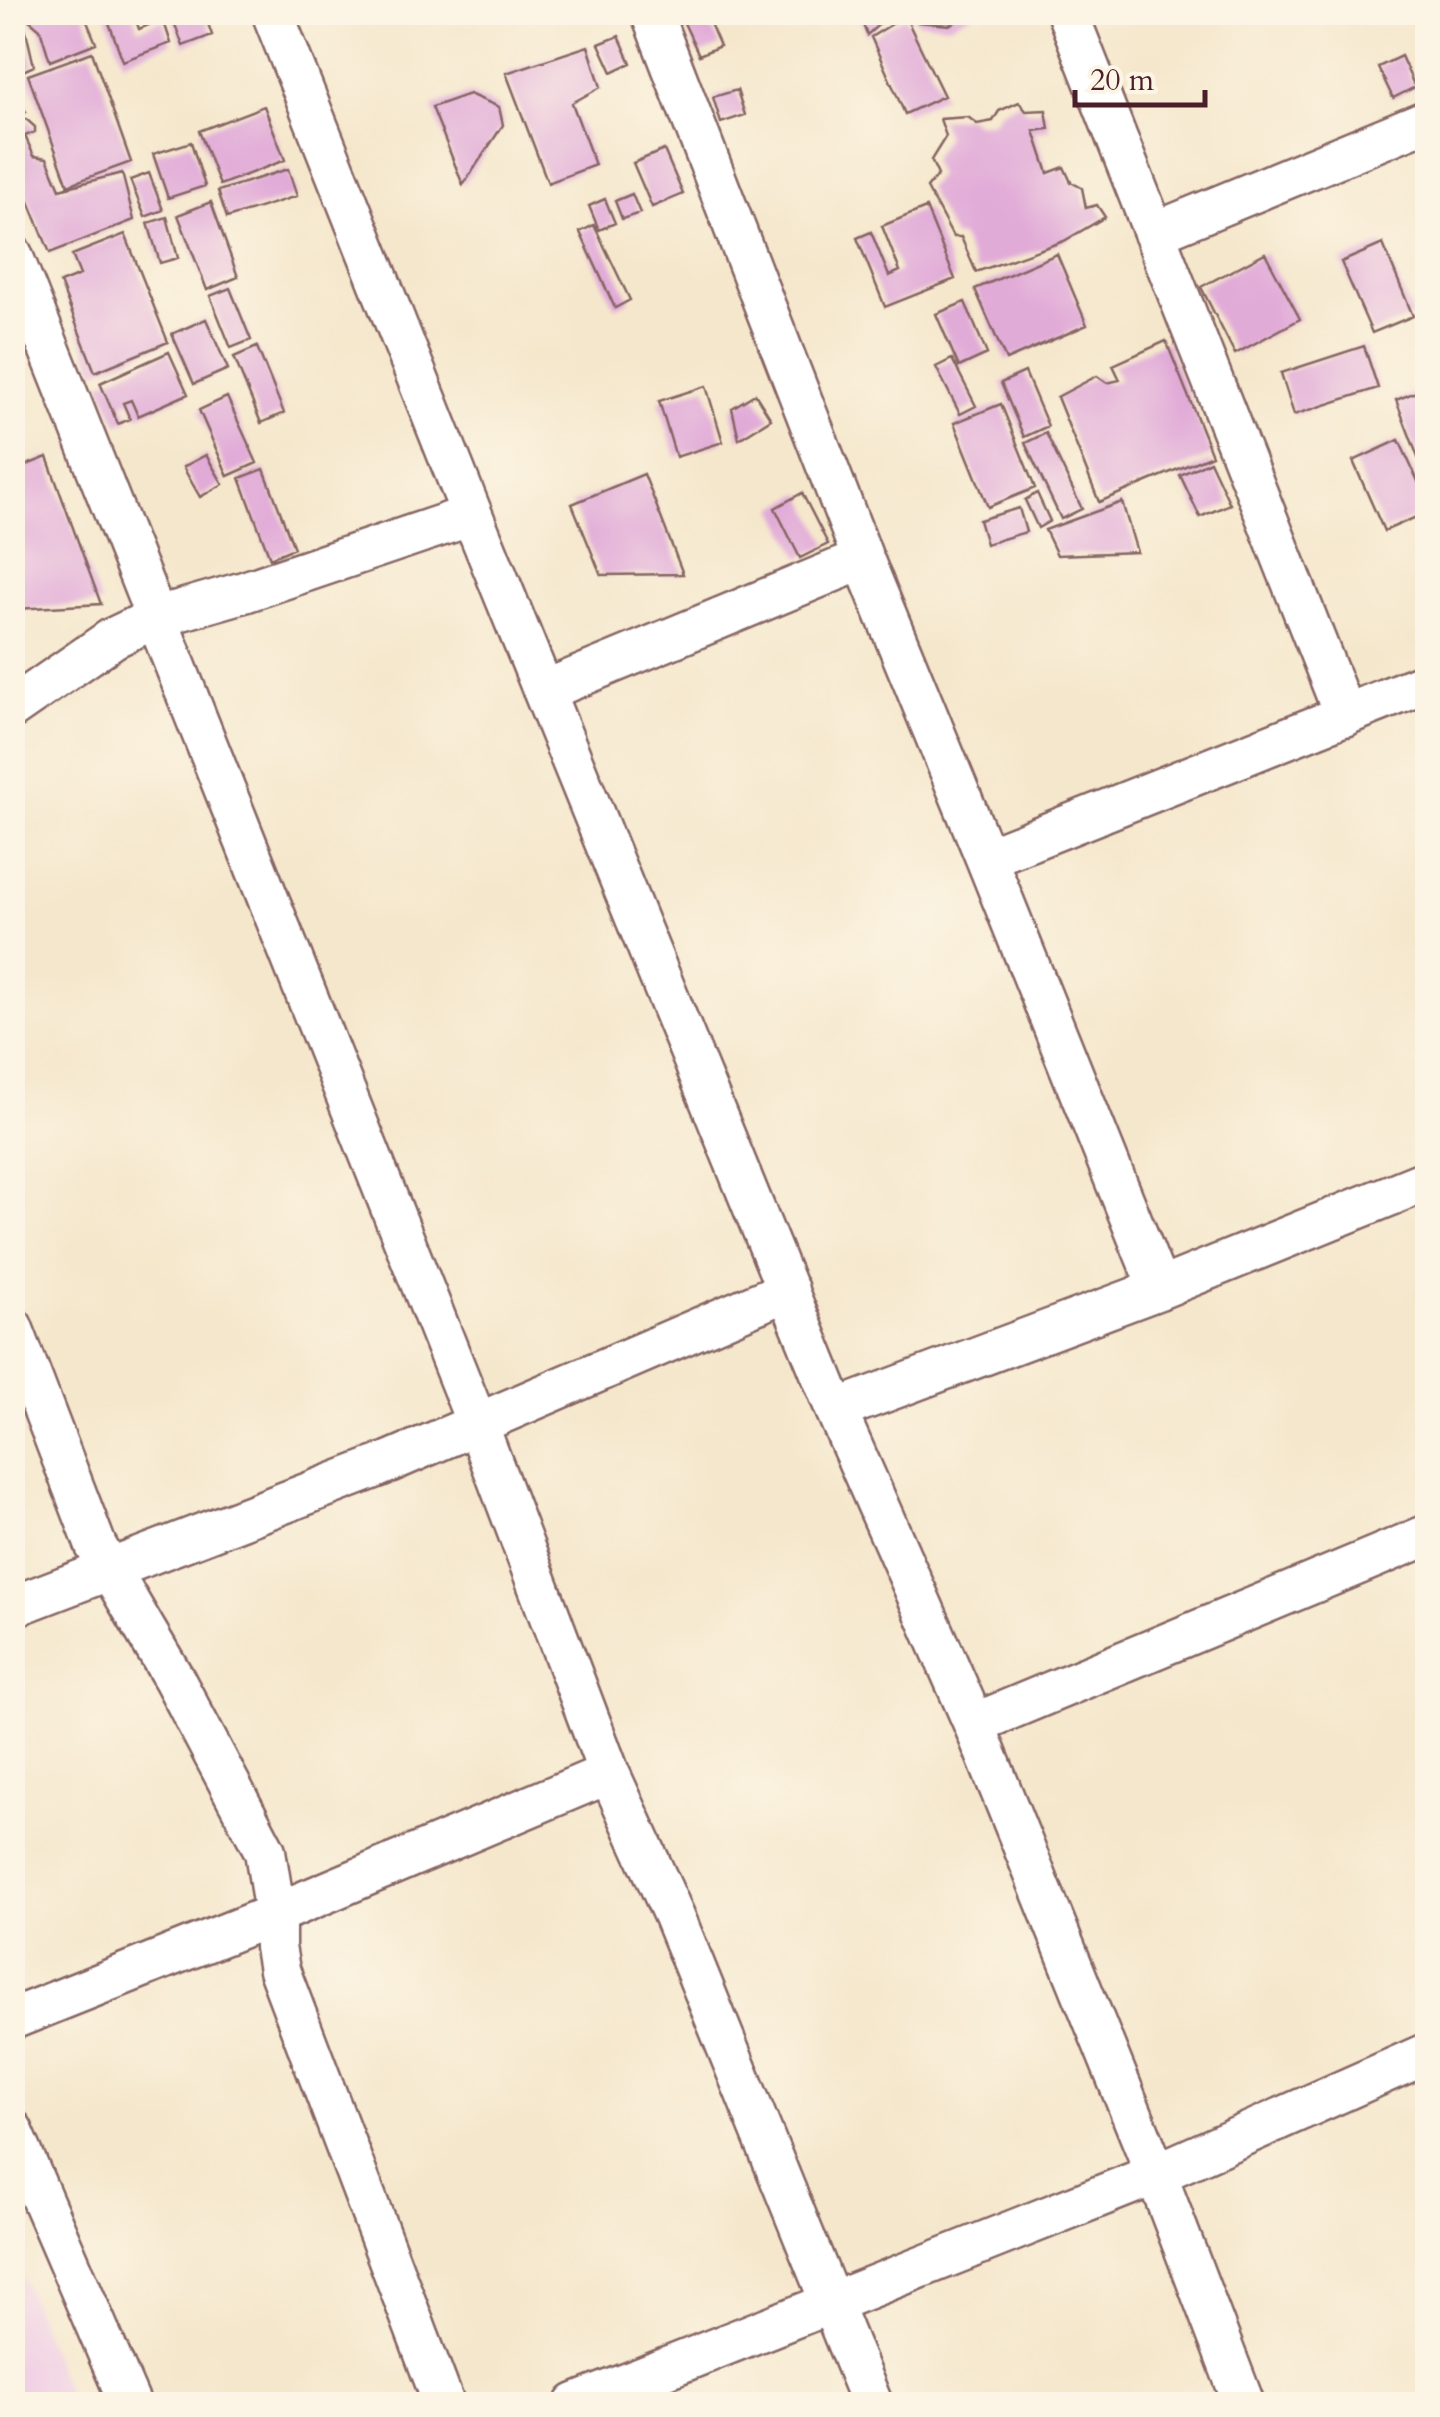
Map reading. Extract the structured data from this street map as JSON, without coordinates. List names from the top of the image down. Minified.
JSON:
{"scale_bar":"20 m"}
